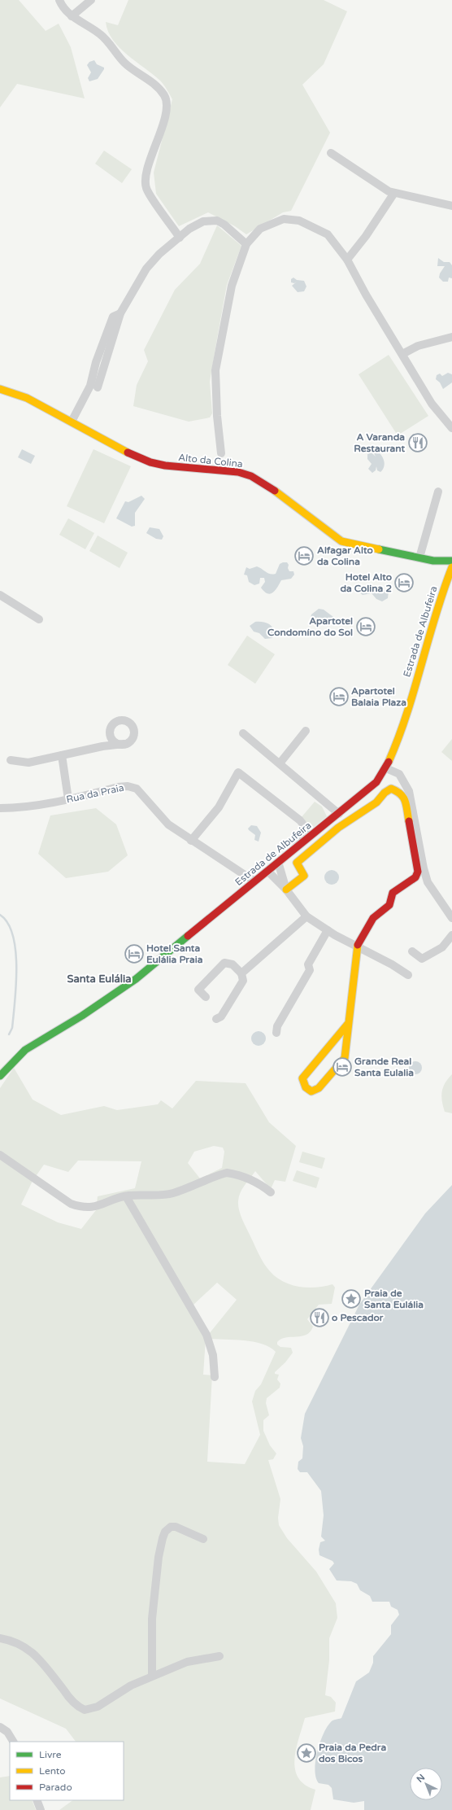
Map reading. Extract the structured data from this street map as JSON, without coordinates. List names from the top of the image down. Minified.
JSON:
{"streets":{"street":["Alto da Colina","Estrada de Albufeira","Rua da Praia"]},"crossings":[["Estrada de Albufeira","Rua da Praia"]],"districts":["Santa Eulália"],"places":{"restaurant":["A Varanda Restaurant","o Pescador"],"hotel":["Alfagar Alto da Colina","Hotel Alto da Colina 2","Apartotel Condomíno do Sol","Apartotel Balaia Plaza","Hotel Santa Eulália Praia","Grande Real Santa Eulalia"],"place":["Praia de Santa Eulália","Praia da Pedra dos Bicos"]},"legend":["Livre","Lento","Parado"],"north":"top left"}
